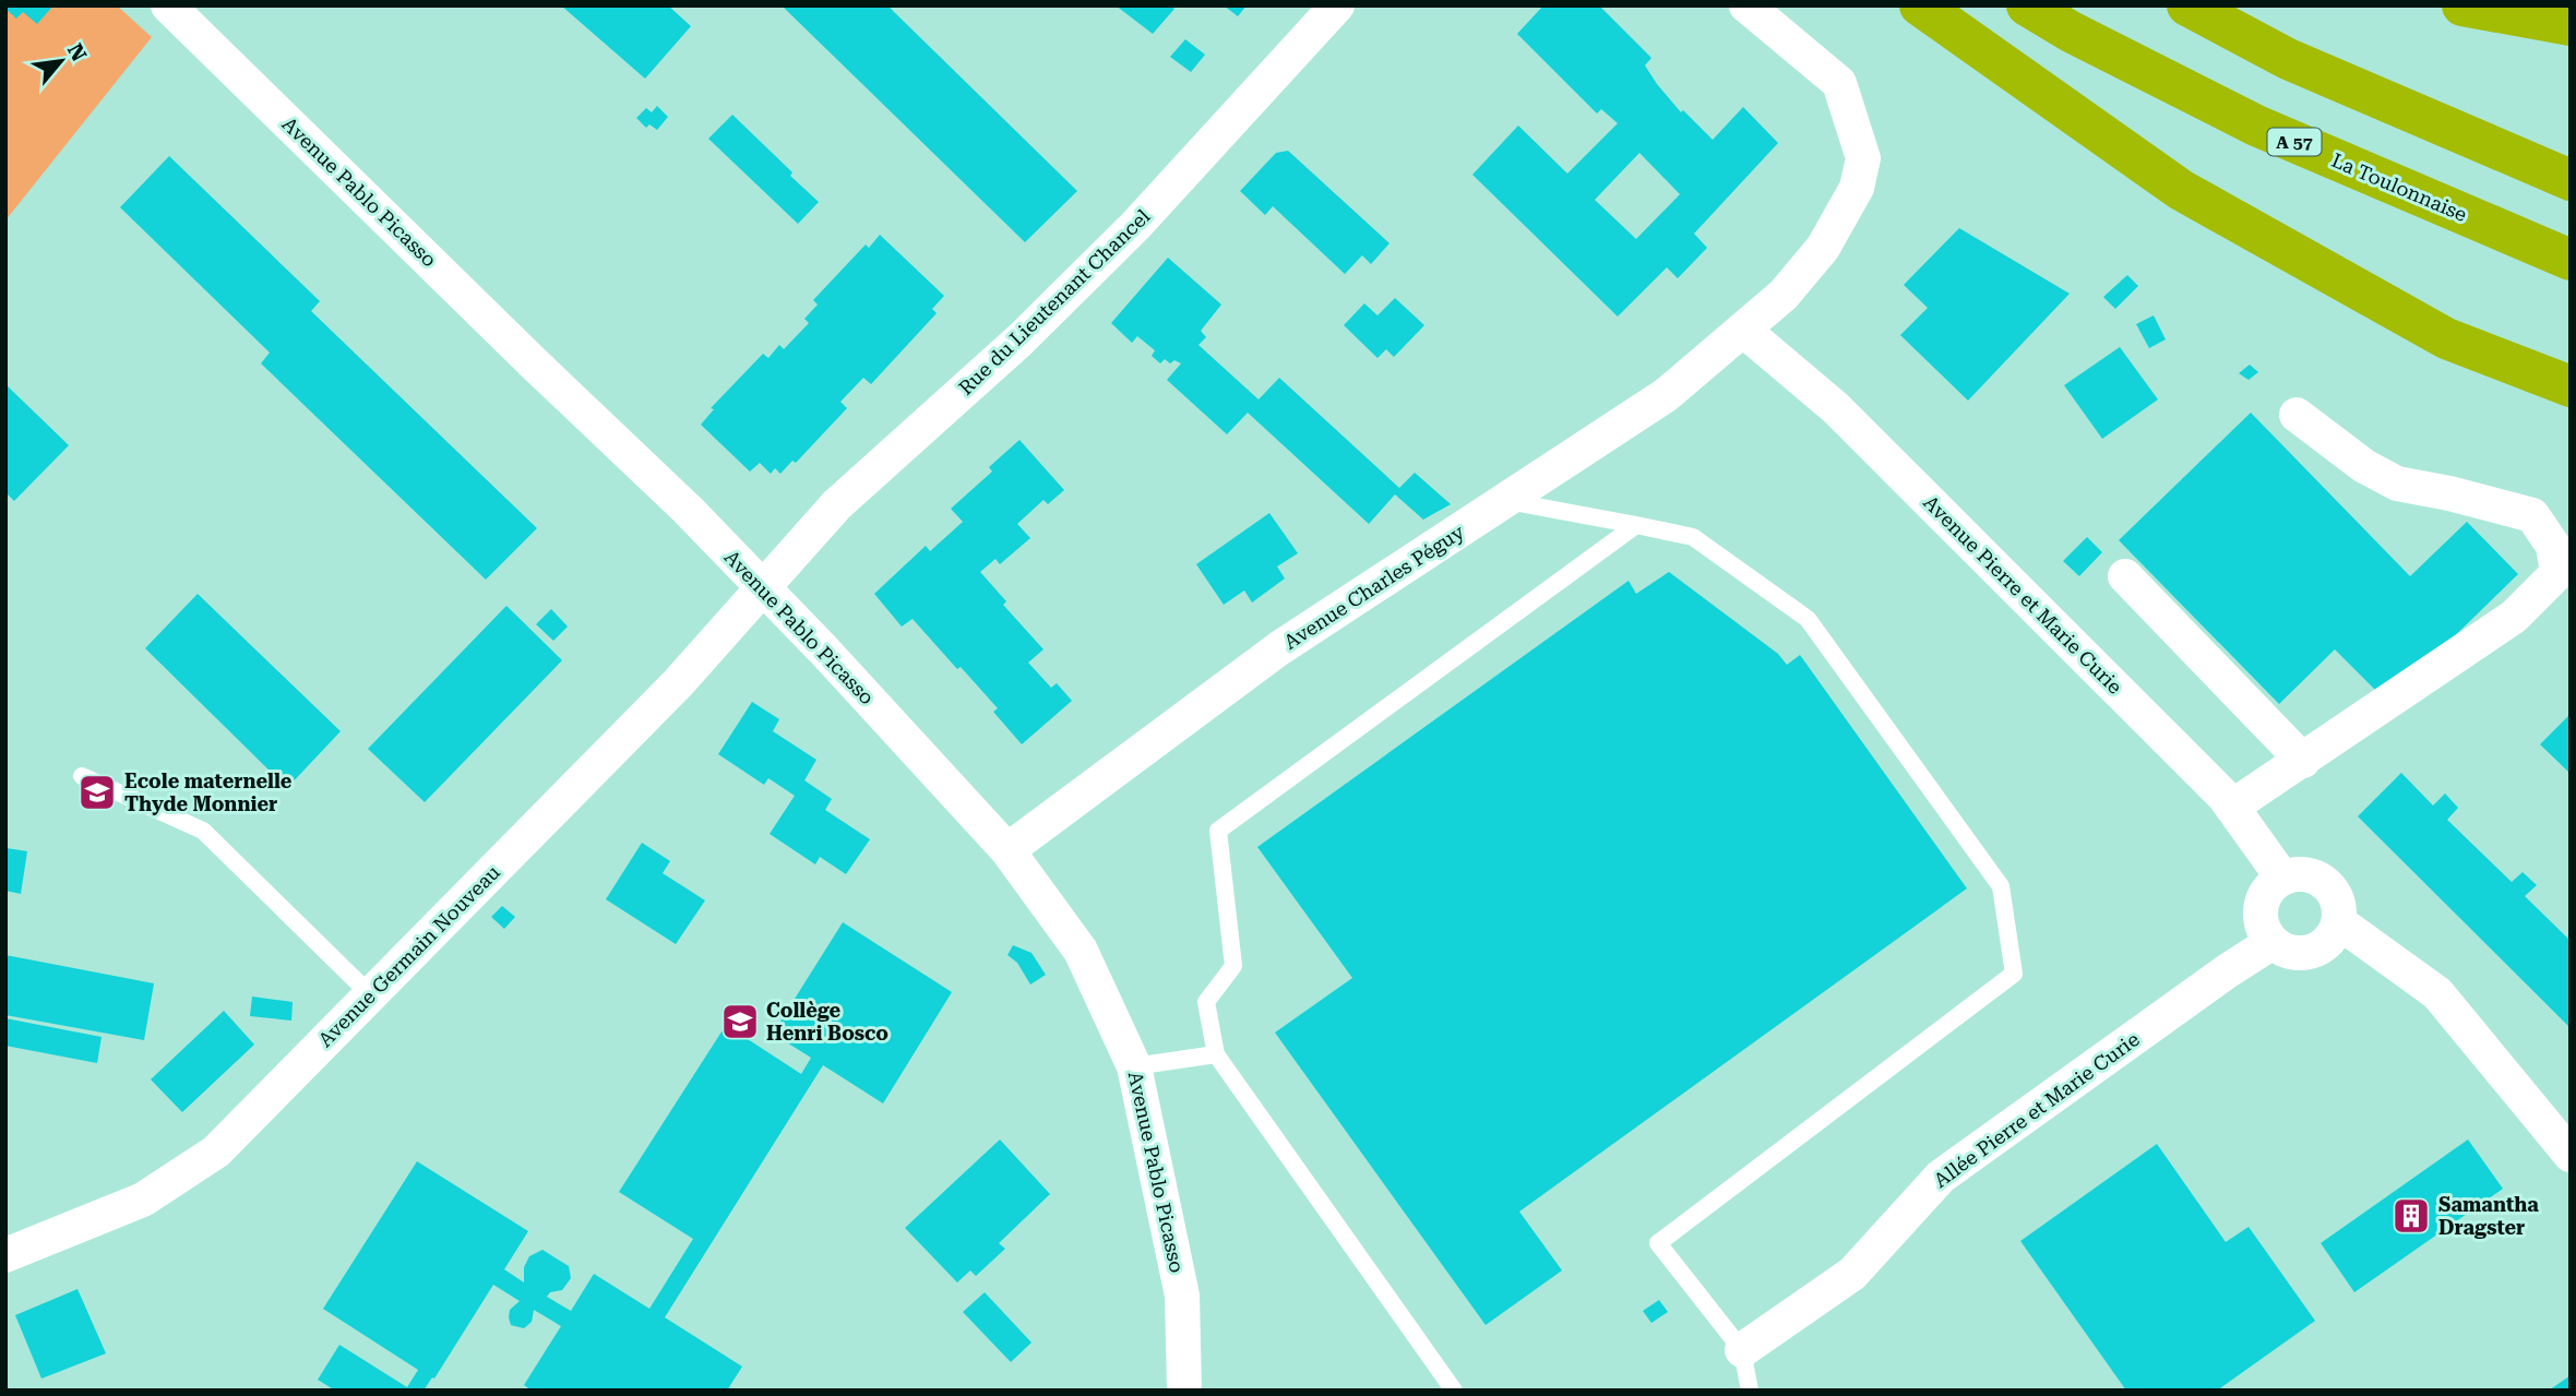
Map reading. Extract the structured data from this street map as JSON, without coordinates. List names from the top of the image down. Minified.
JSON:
{"streets":{"highway":["A 57","La Toulonnaise"],"street":["Avenue Pablo Picasso","Rue du Lieutenant Chancel","Avenue Charles Péguy","Avenue Pierre et Marie Curie","Avenue Germain Nouveau","Allée Pierre et Marie Curie"]},"crossings":[["Avenue Pablo Picasso","Rue du Lieutenant Chancel"],["Avenue Pablo Picasso","Avenue Charles Péguy"],["Avenue Pablo Picasso","Avenue Germain Nouveau"],["Rue du Lieutenant Chancel","Avenue Germain Nouveau"],["Avenue Charles Péguy","Avenue Pierre et Marie Curie"],["Avenue Pierre et Marie Curie","Allée Pierre et Marie Curie"]],"places":{"school or university":["Ecole maternelle Thyde Monnier","Collège Henri Bosco"],"building":["Samantha Dragster"]},"north":"top right"}
